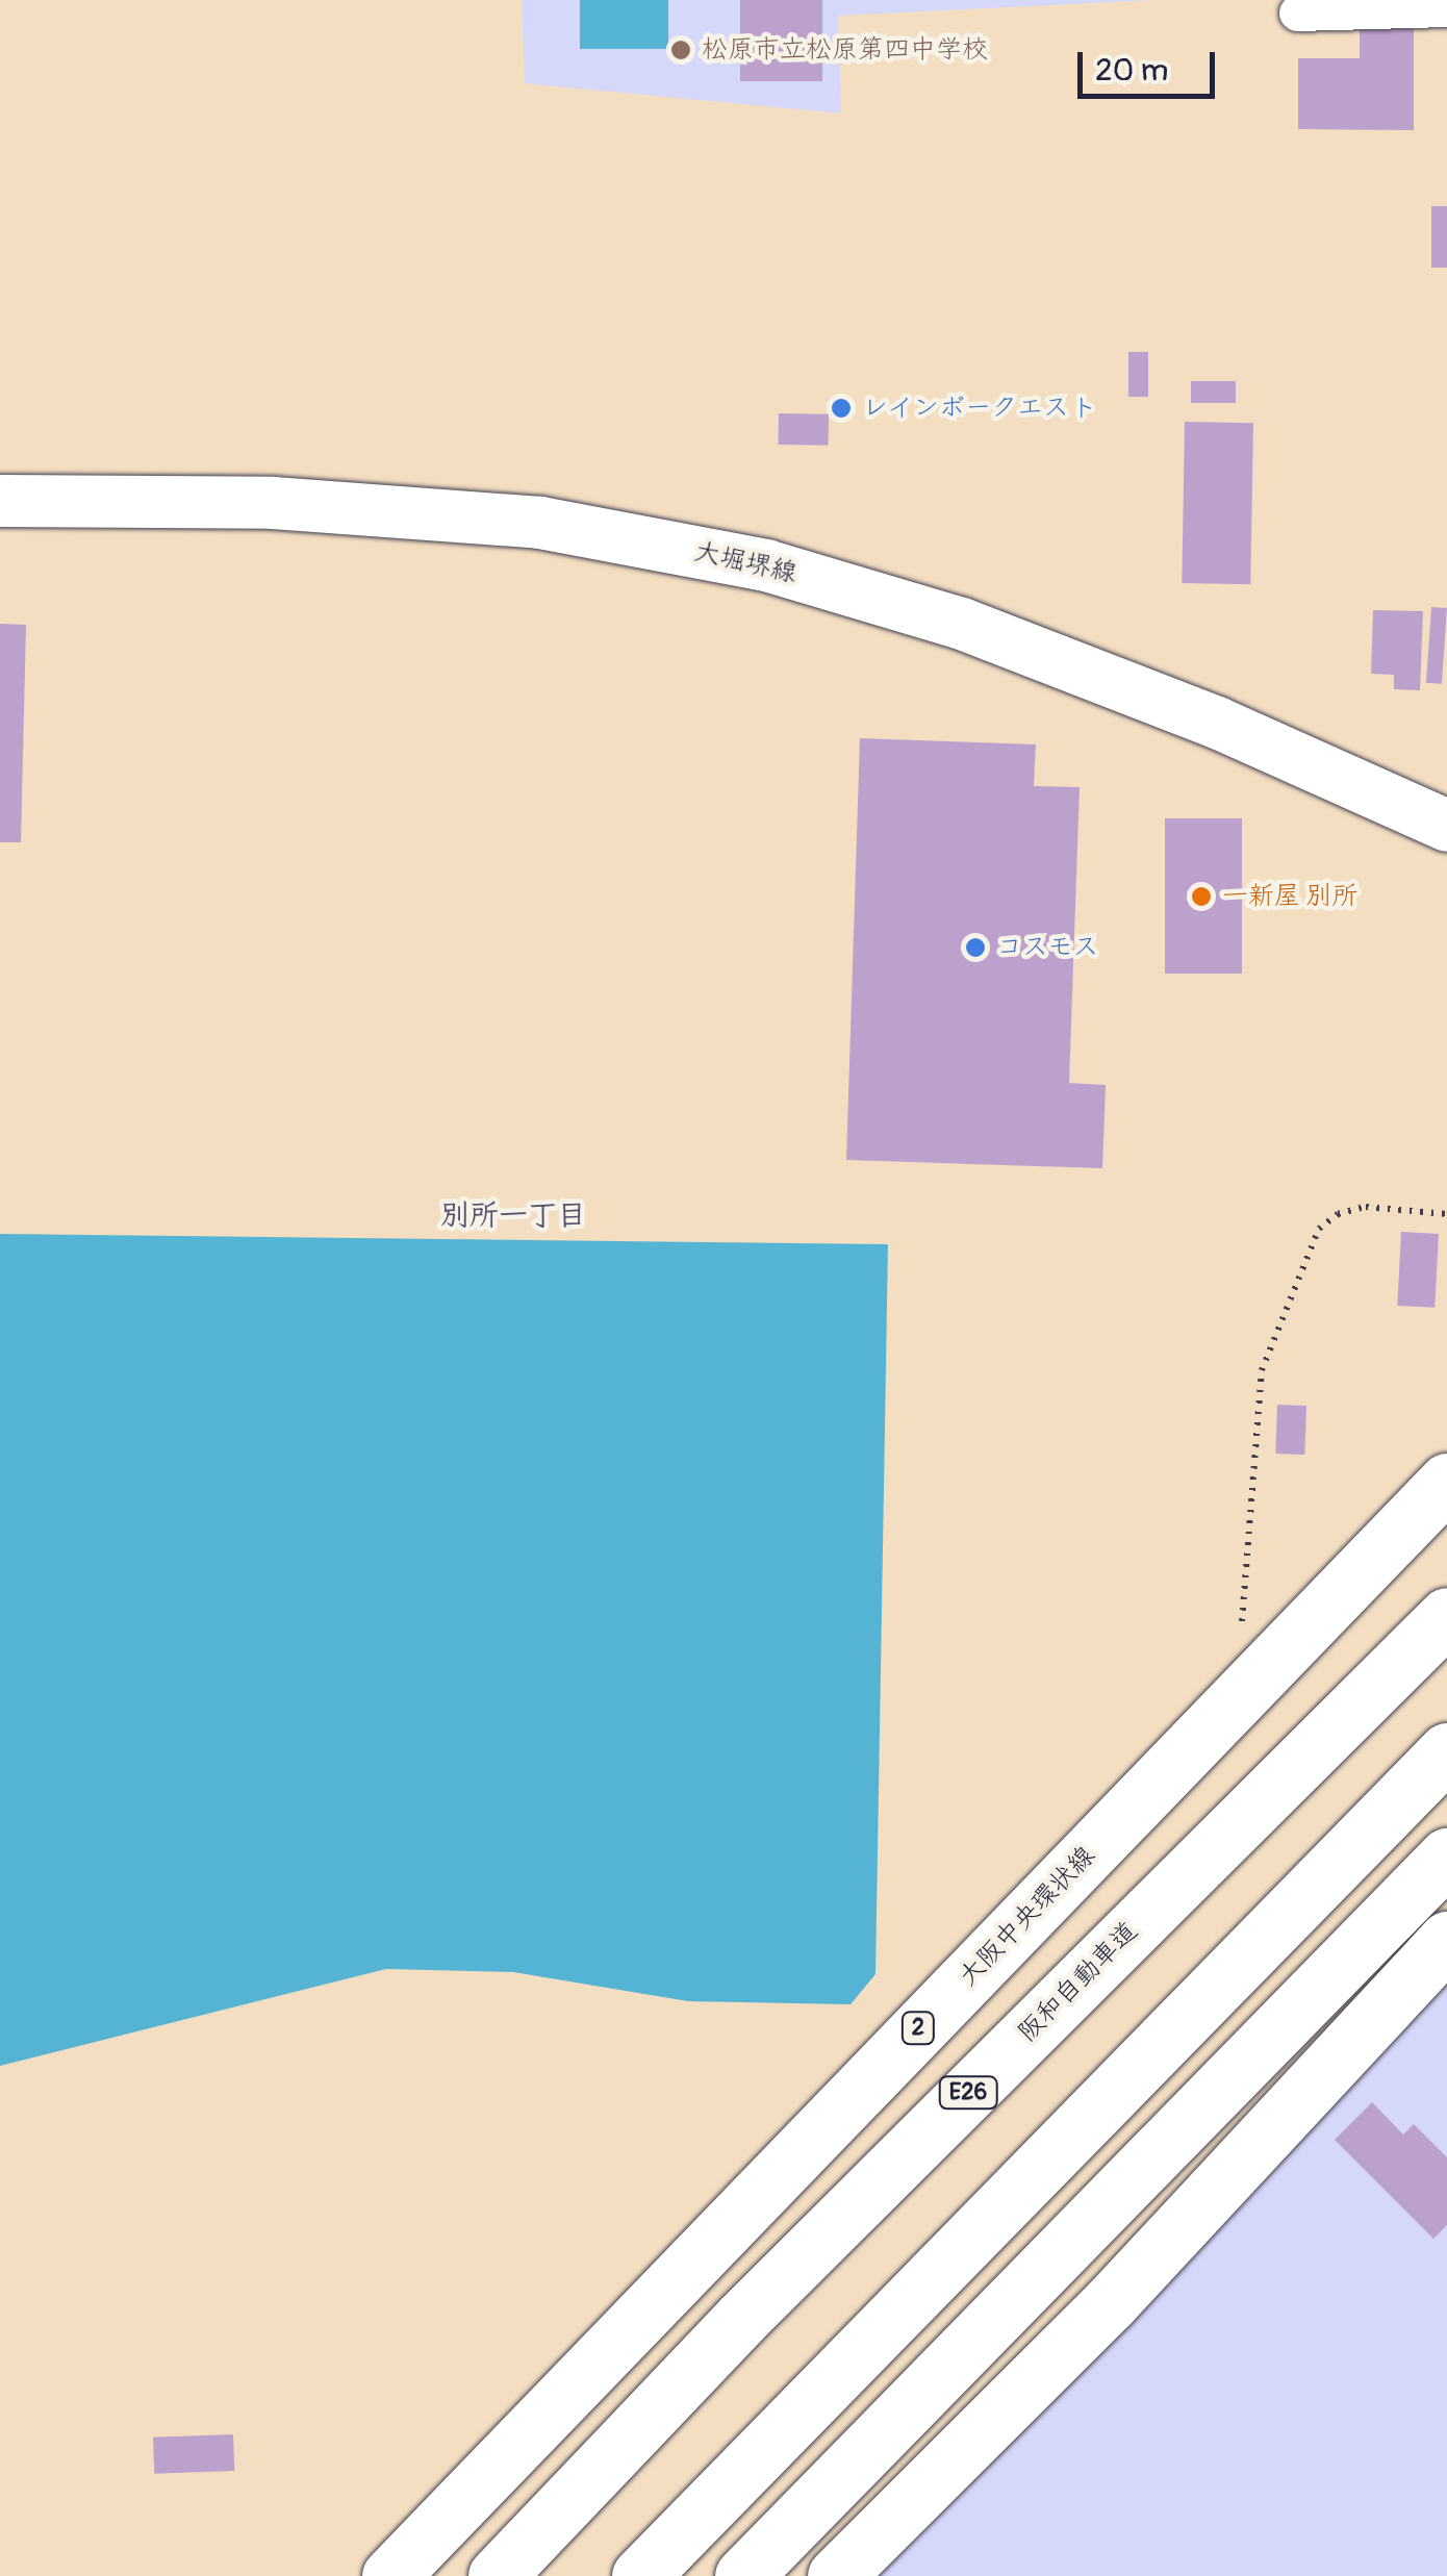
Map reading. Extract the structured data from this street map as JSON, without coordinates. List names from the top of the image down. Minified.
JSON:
{"streets":{"main road":["大堀堺線","大阪中央環状線","阪和自動車道","2","E26"]},"districts":["別所一丁目"],"places":["松原市立松原第四中学校","レインボークエスト","一新屋 別所","コスモス"],"scale_bar":"20 m"}
